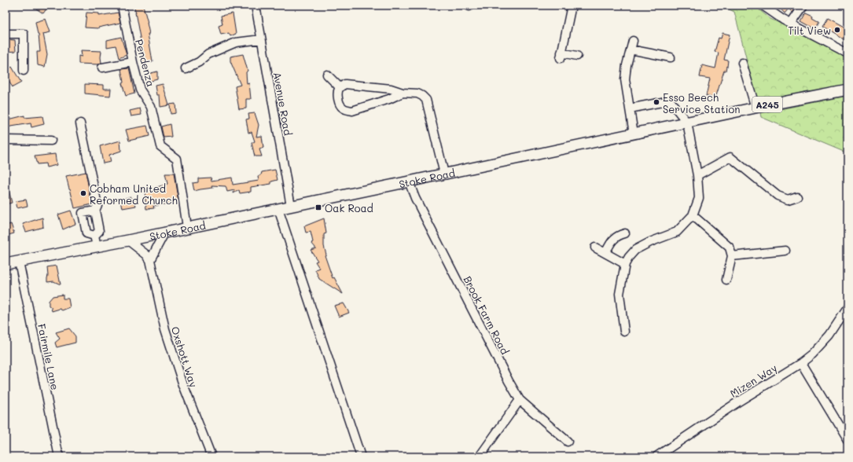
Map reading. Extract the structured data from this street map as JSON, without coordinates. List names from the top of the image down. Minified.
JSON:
{"streets":{"main road":["A245","Stoke Road"],"street":["Pendenza","Avenue Road","Brook Farm Road","Fairmile Lane","Oxshott Way","Mizen Way"]},"crossings":[["Pendenza","Stoke Road"],["Avenue Road","Stoke Road"],["Stoke Road","Brook Farm Road"],["Stoke Road","Fairmile Lane"]],"places":{"other":["Tilt View","Esso Beech Service Station","Cobham United Reformed Church"],"transit":["Oak Road"]}}
